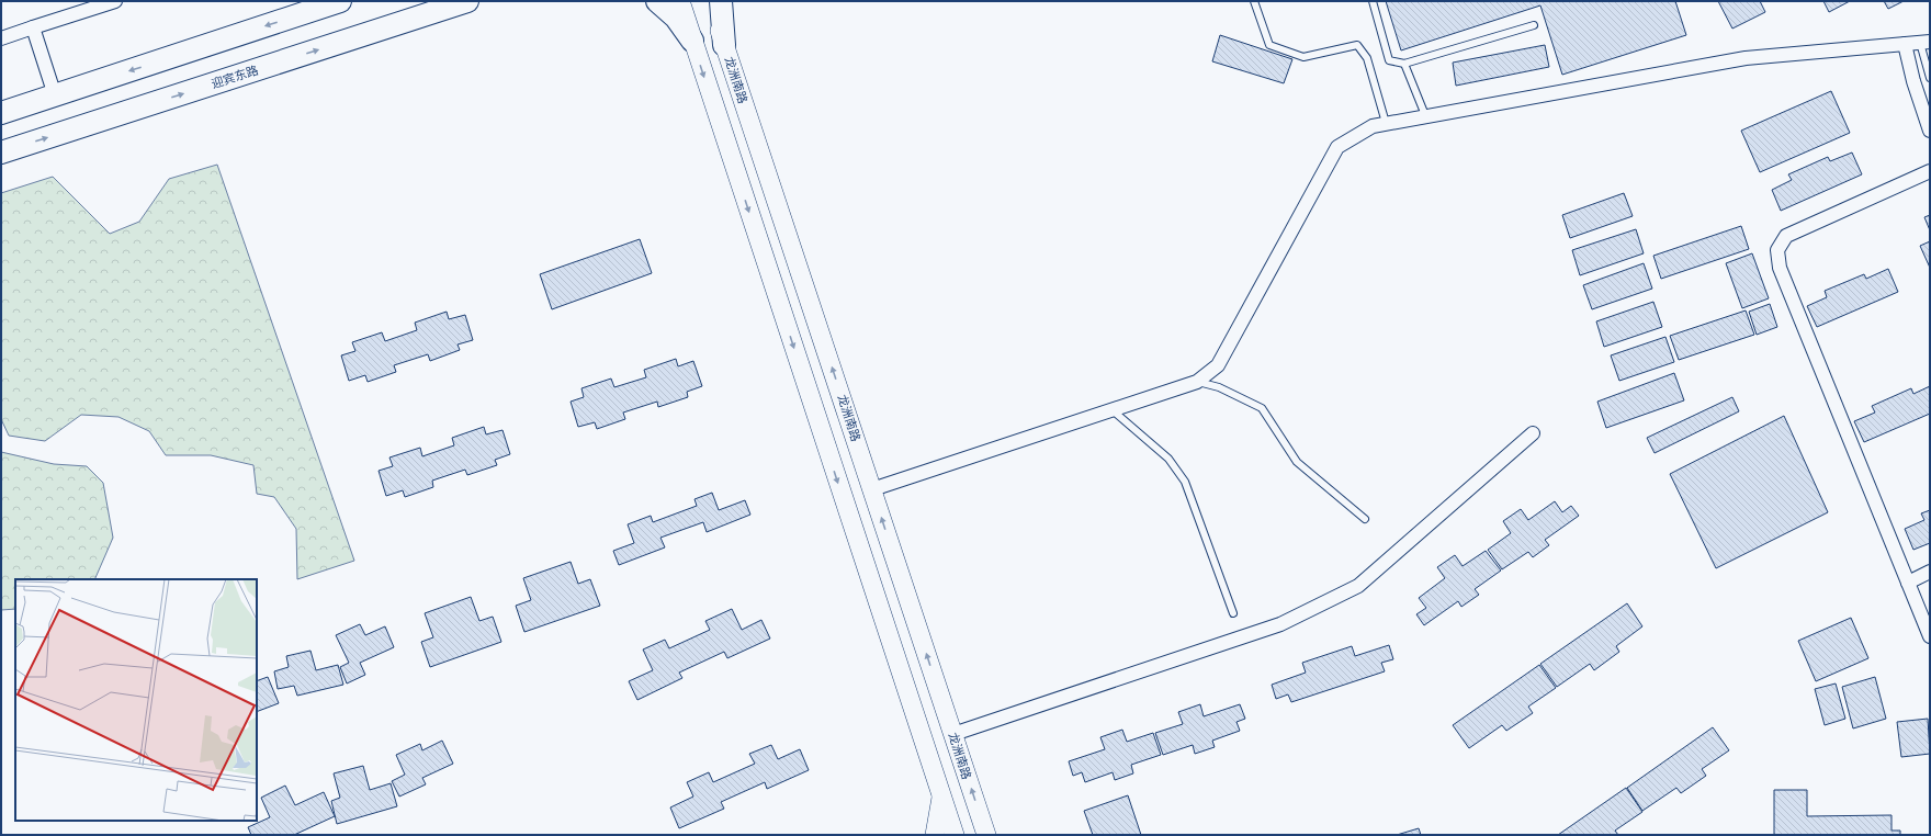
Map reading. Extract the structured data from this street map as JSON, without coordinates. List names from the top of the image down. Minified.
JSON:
{"streets":{"highway":["迎宾东路"],"main road":["龙洲南路"]}}
